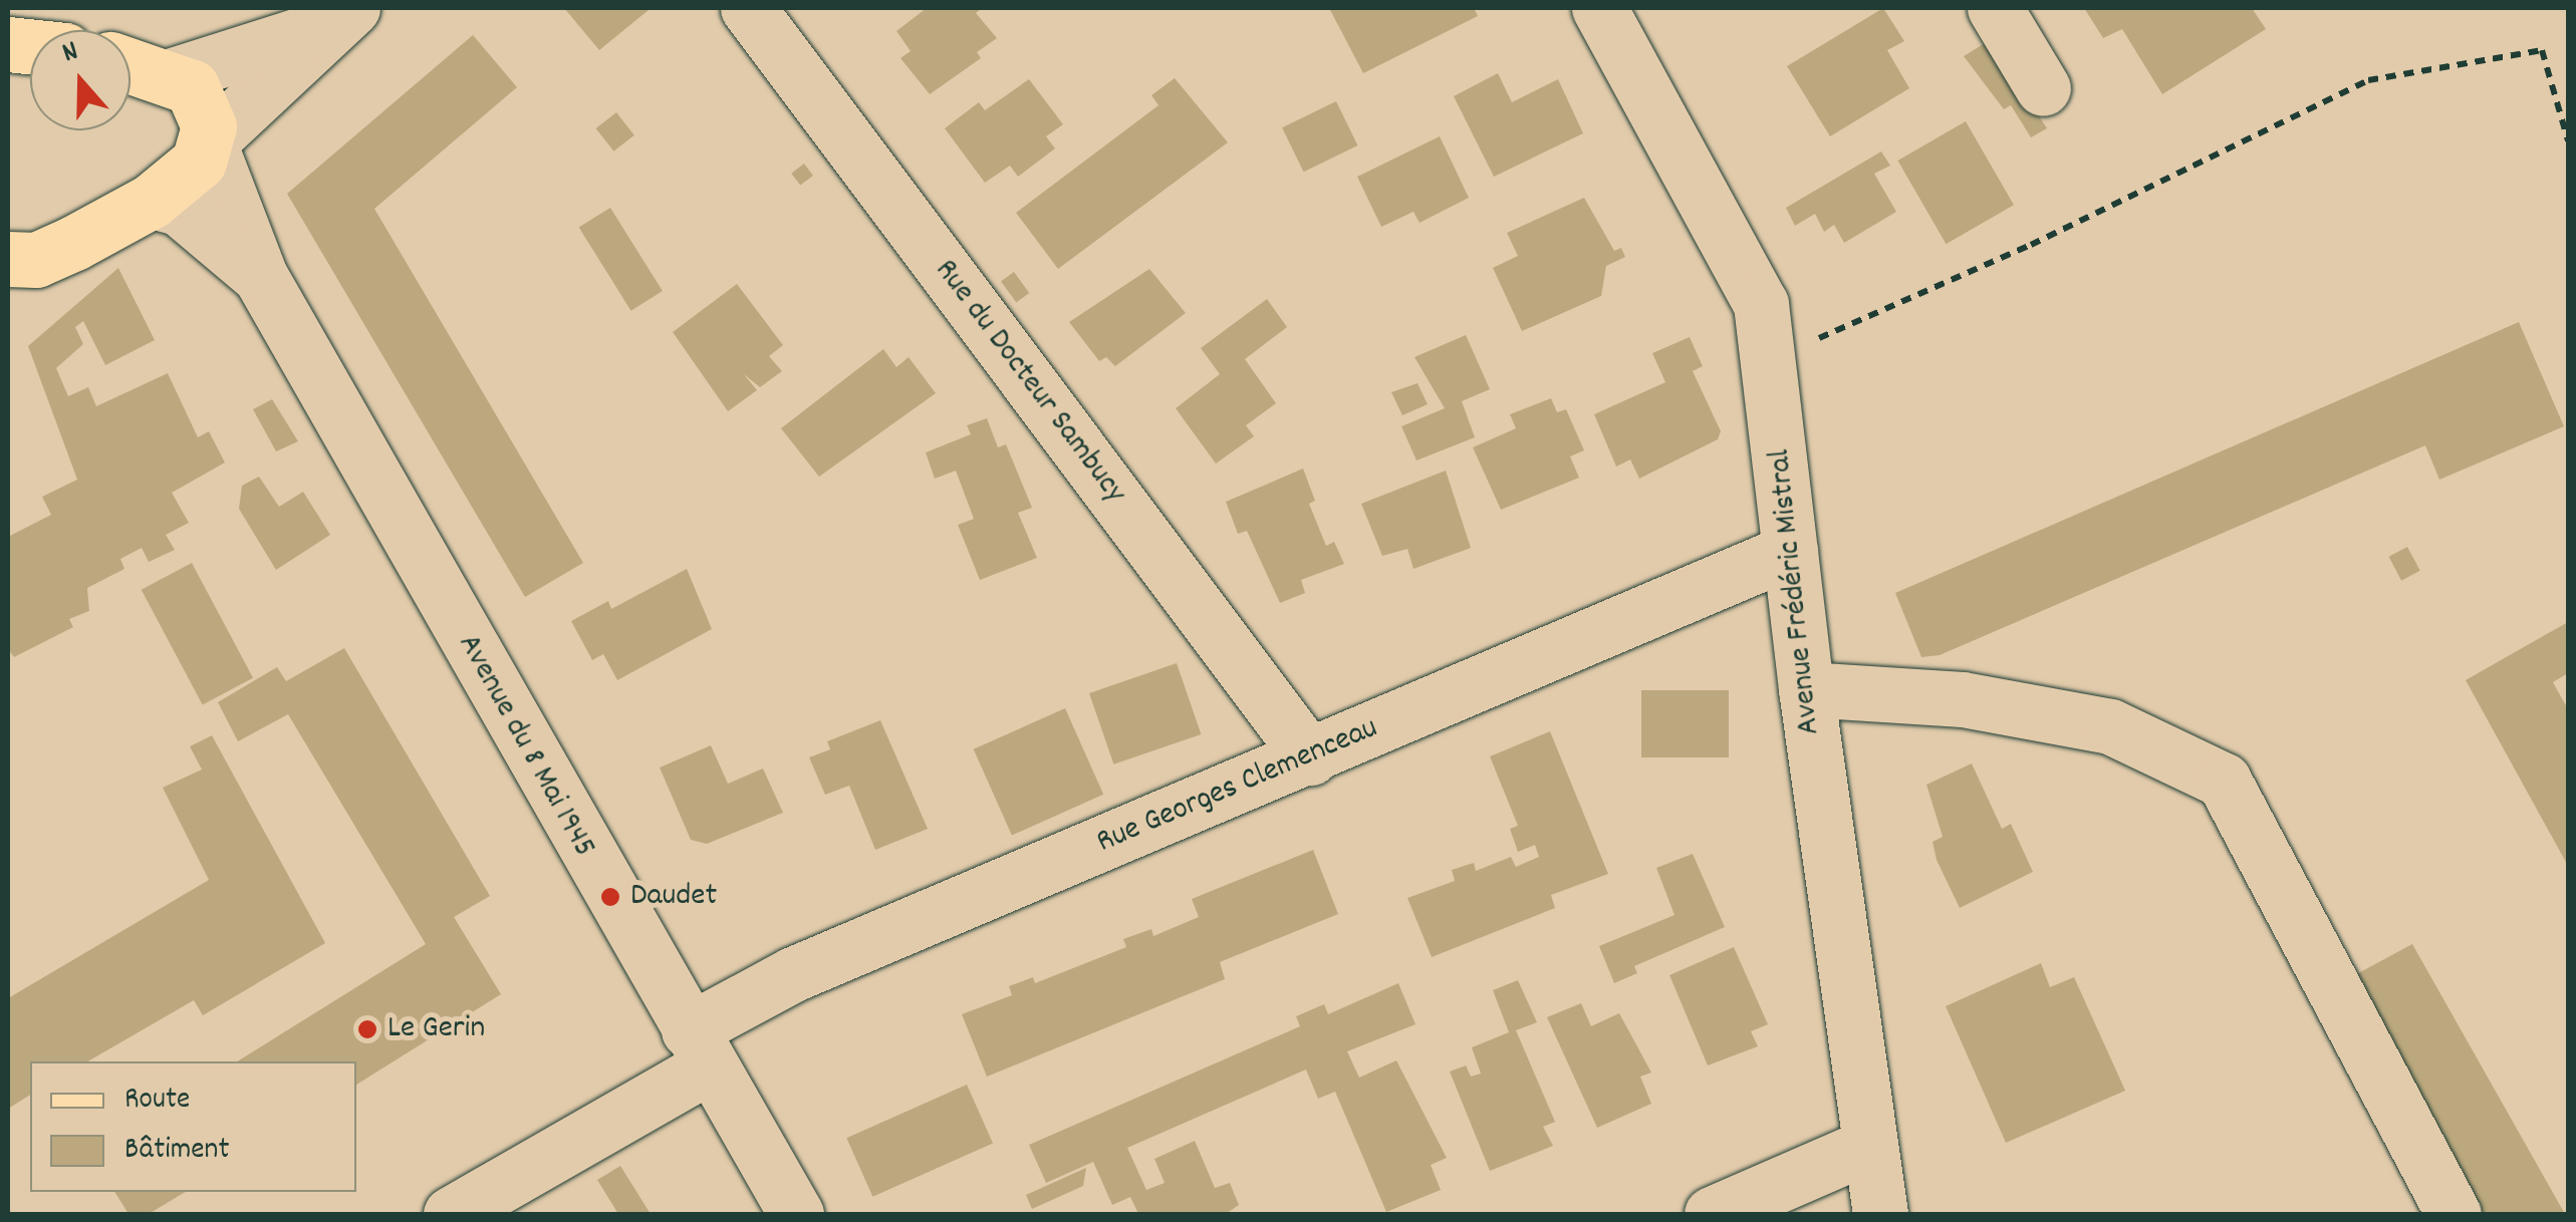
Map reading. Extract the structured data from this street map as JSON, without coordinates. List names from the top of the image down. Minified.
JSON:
{"streets":{"street":["Rue du Docteur Sambucy","Avenue Frédéric Mistral","Avenue du 8 Mai 1945","Rue Georges Clemenceau"]},"crossings":[["Rue du Docteur Sambucy","Rue Georges Clemenceau"],["Avenue Frédéric Mistral","Rue Georges Clemenceau"],["Avenue du 8 Mai 1945","Rue Georges Clemenceau"]],"places":["Daudet","Le Gerin"],"legend":["Route","Bâtiment"],"north":"top"}
